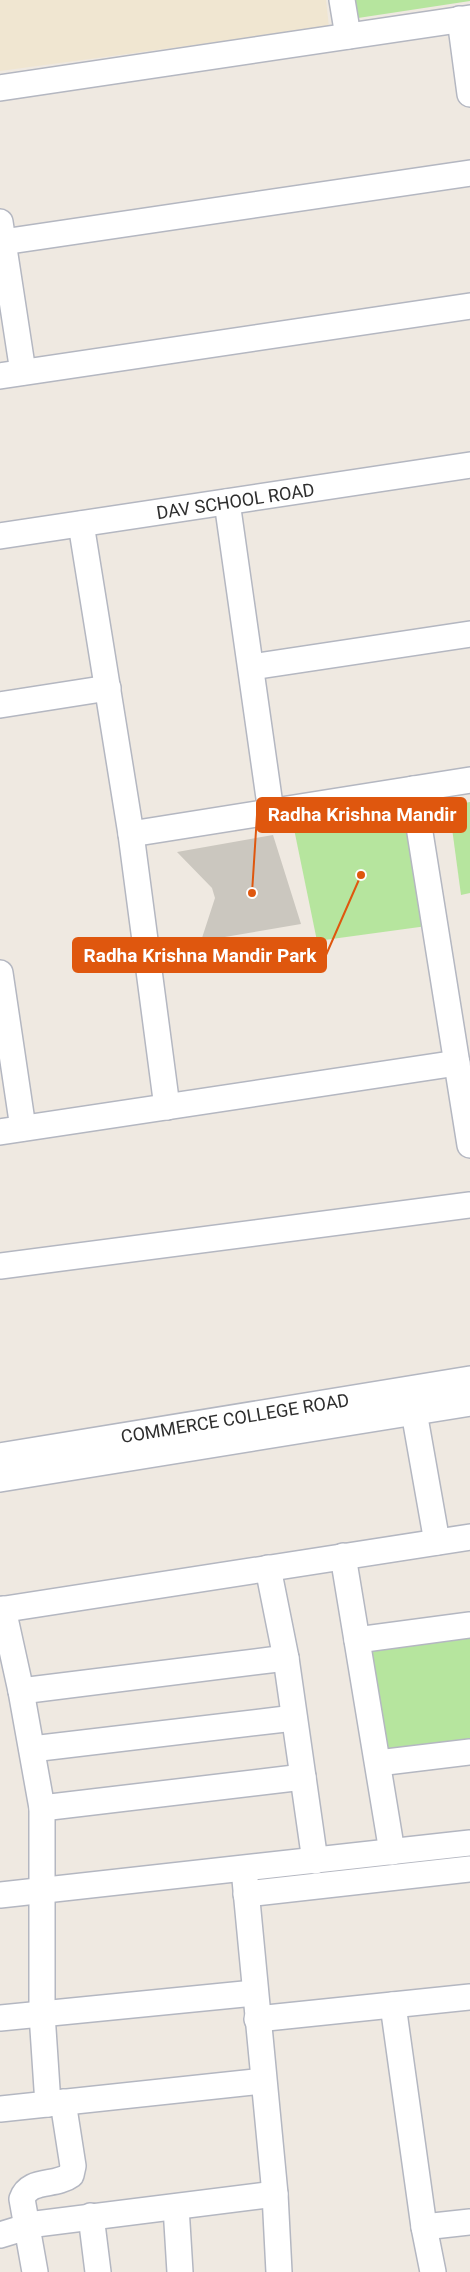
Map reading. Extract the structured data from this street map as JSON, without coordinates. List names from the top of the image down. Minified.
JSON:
{"streets":{"street":["DAV SCHOOL ROAD","COMMERCE COLLEGE ROAD"]},"places":["Radha Krishna Mandir Park","Radha Krishna Mandir"]}
